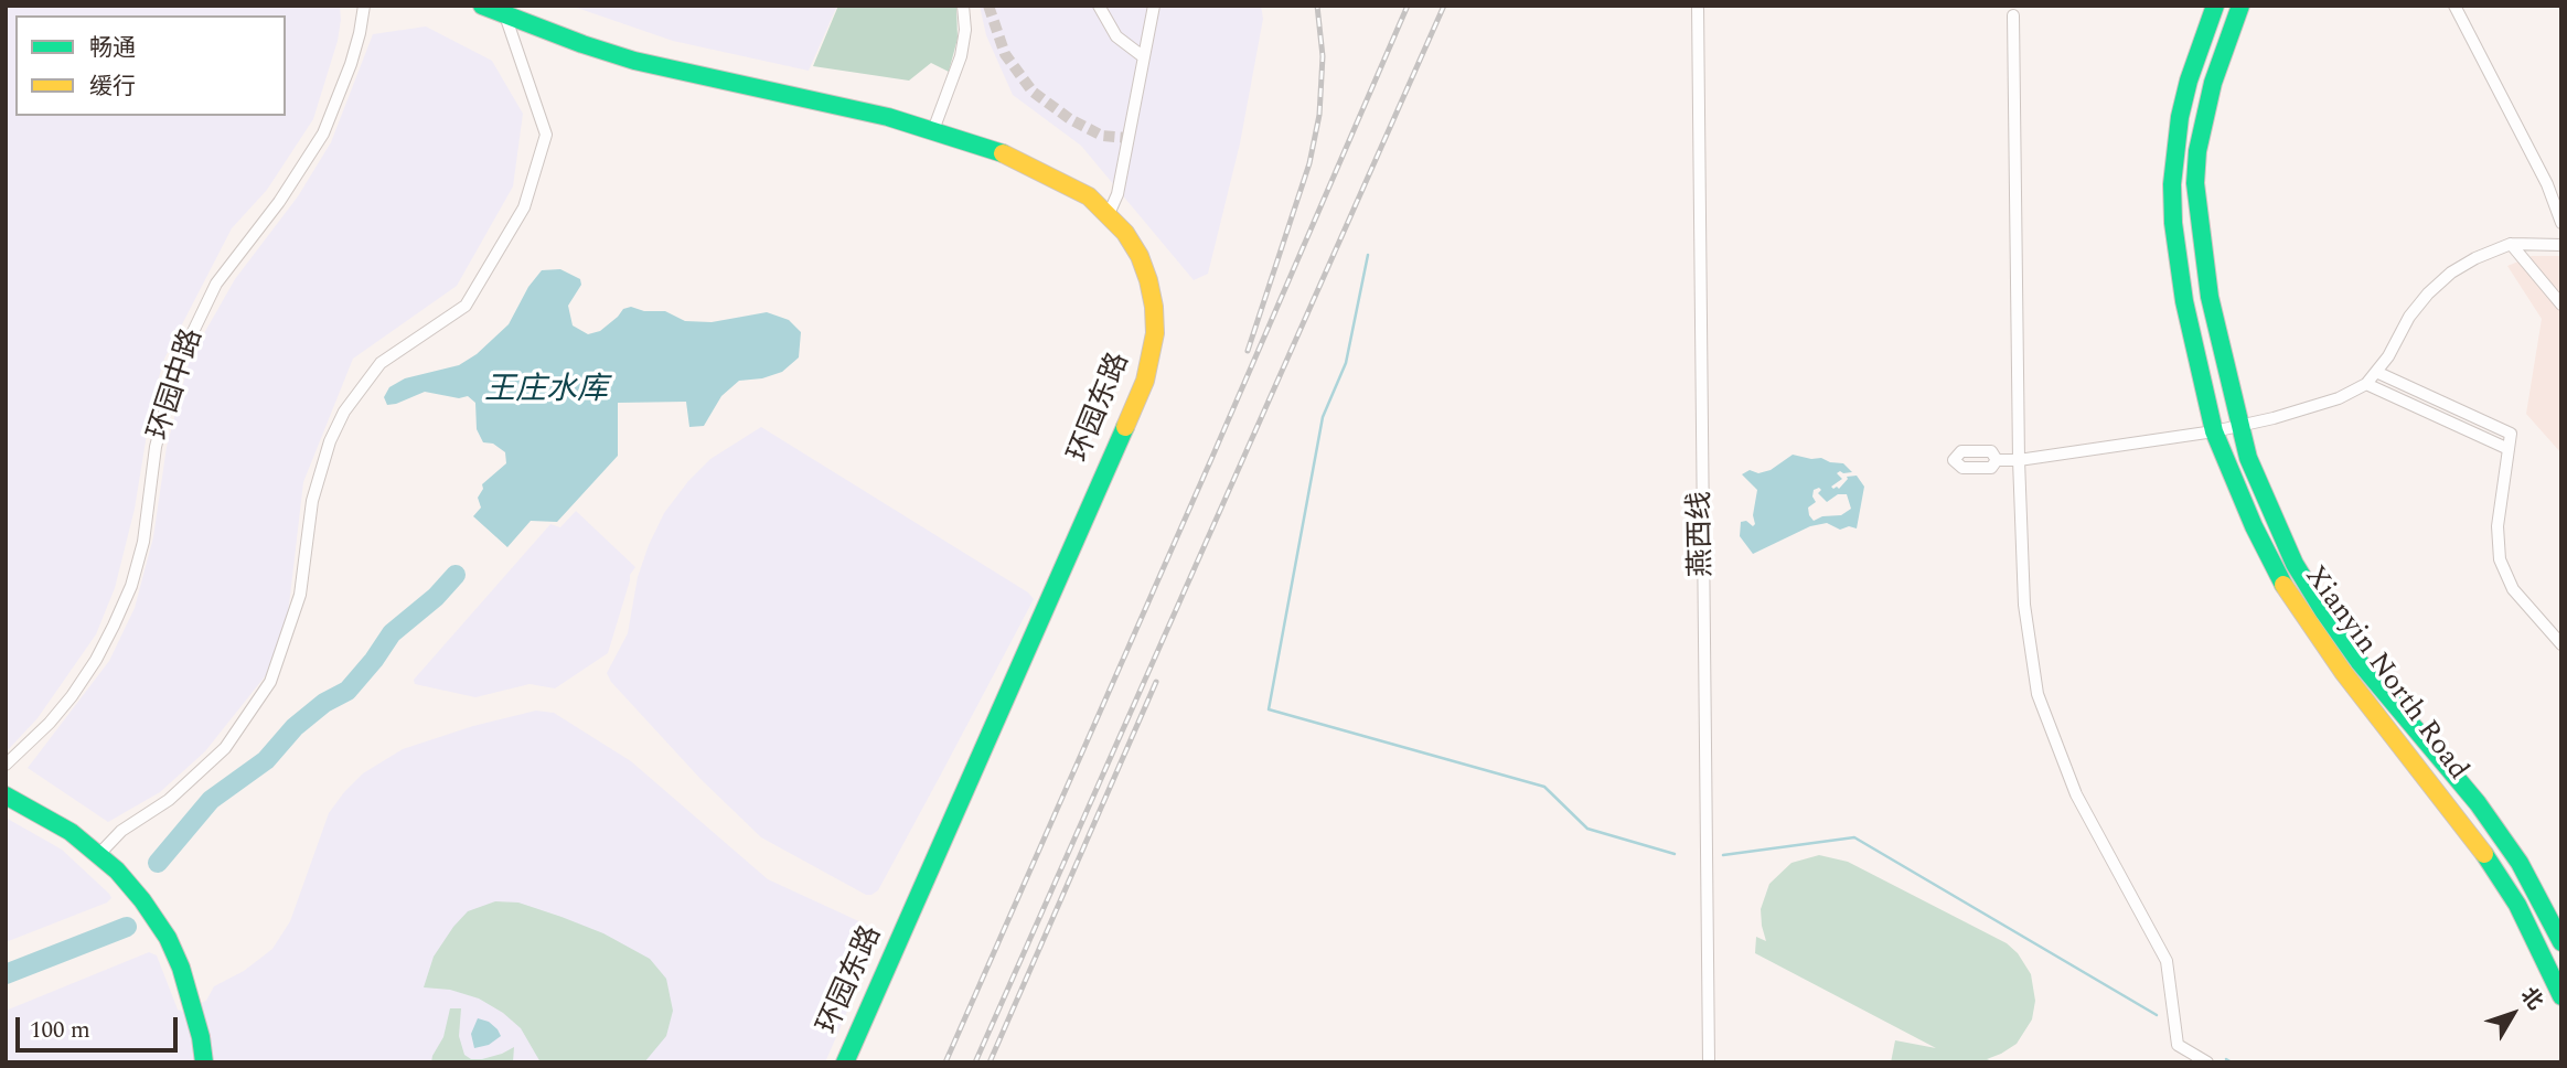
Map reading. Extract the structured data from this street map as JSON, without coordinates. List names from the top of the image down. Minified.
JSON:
{"streets":{"main road":["环园东路","Xianyin North Road"],"street":["环园中路","燕西线"]},"water":["王庄水库"],"legend":["畅通","缓行"],"scale_bar":"100 m","north":"top right"}
